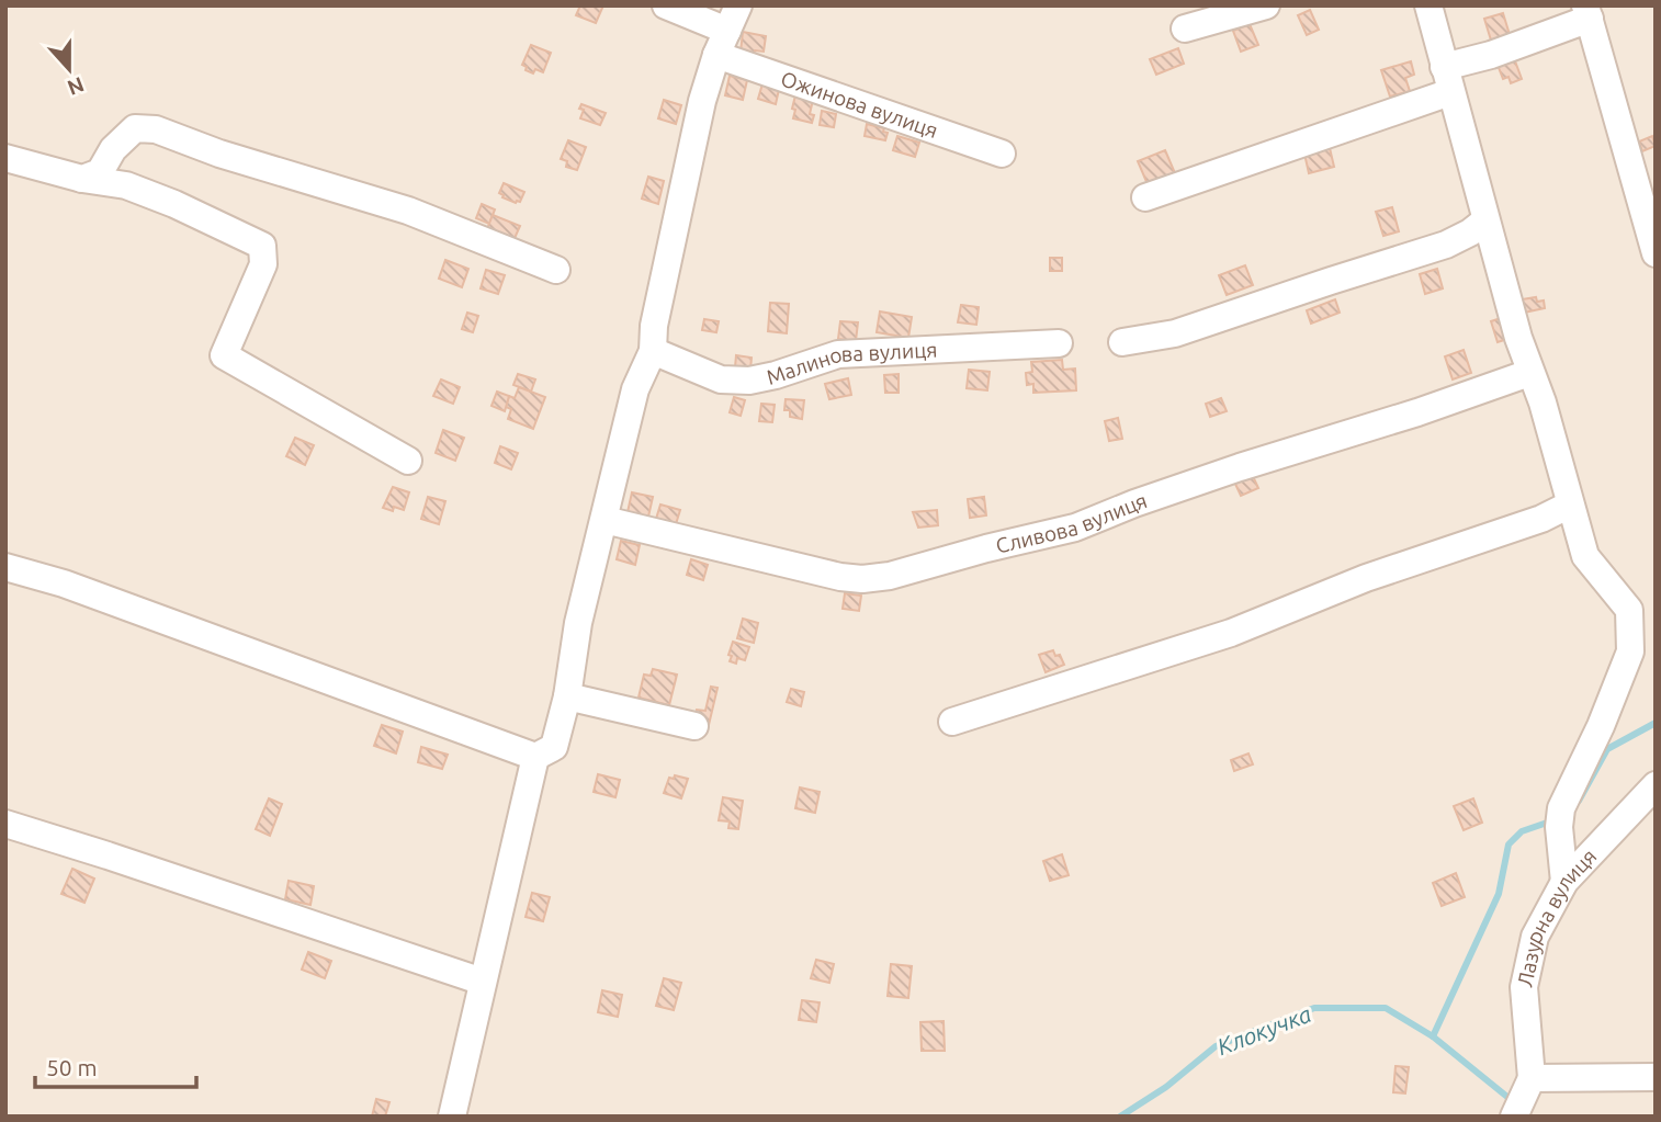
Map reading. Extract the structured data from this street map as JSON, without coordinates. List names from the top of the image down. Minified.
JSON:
{"streets":{"street":["Ожинова вулиця","Малинова вулиця","Сливова вулиця","Лазурна вулиця"]},"water":["Клокучка"],"scale_bar":"50 m","north":"bottom"}
